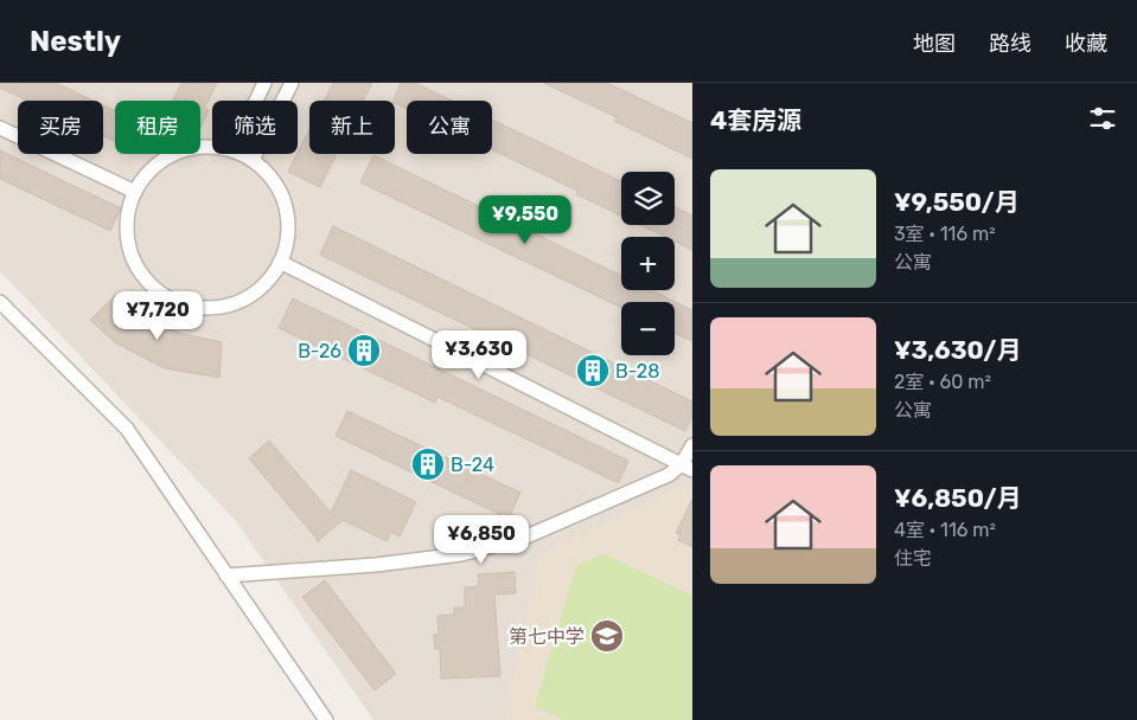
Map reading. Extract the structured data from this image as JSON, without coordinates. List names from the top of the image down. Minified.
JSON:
{"places":{"building":["B-26","B-28","B-24"],"school or university":["第七中学"]},"page":{"header":"Nestly","nav":["地图","路线","收藏"],"heading":"4套房源","chip":["买房","租房","筛选","新上","公寓"],"list":[{"name":"¥9,550/月","note":"3室 · 116 m² · 公寓"},{"name":"¥3,630/月","note":"2室 · 60 m² · 公寓"},{"name":"¥6,850/月","note":"4室 · 116 m² · 住宅"}],"map_buttons":["+","−"],"price":["¥9,550","¥7,720","¥3,630","¥6,850"]}}
